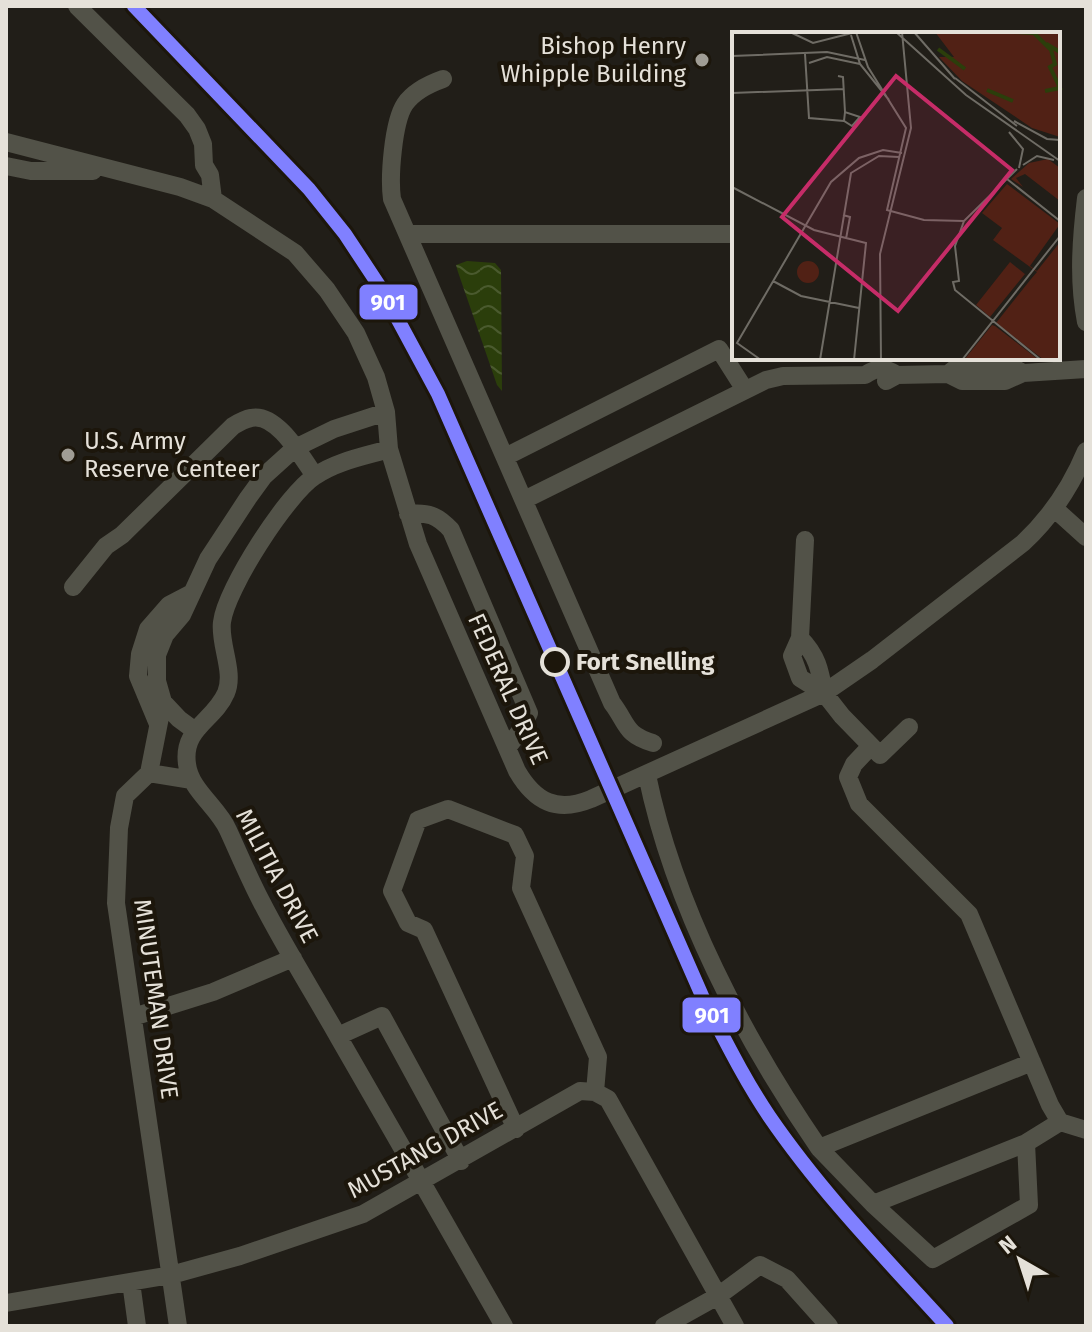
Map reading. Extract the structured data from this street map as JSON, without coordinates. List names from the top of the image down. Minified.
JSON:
{"streets":{"street":["FEDERAL DRIVE","MILITIA DRIVE","MINUTEMAN DRIVE","MUSTANG DRIVE"]},"crossings":[["MILITIA DRIVE","MUSTANG DRIVE"],["MINUTEMAN DRIVE","MUSTANG DRIVE"]],"places":["Bishop Henry Whipple Building","U.S. Army Reserve Centeer","Fort Snelling"],"lines":["transit line 901"],"north":"top left"}
